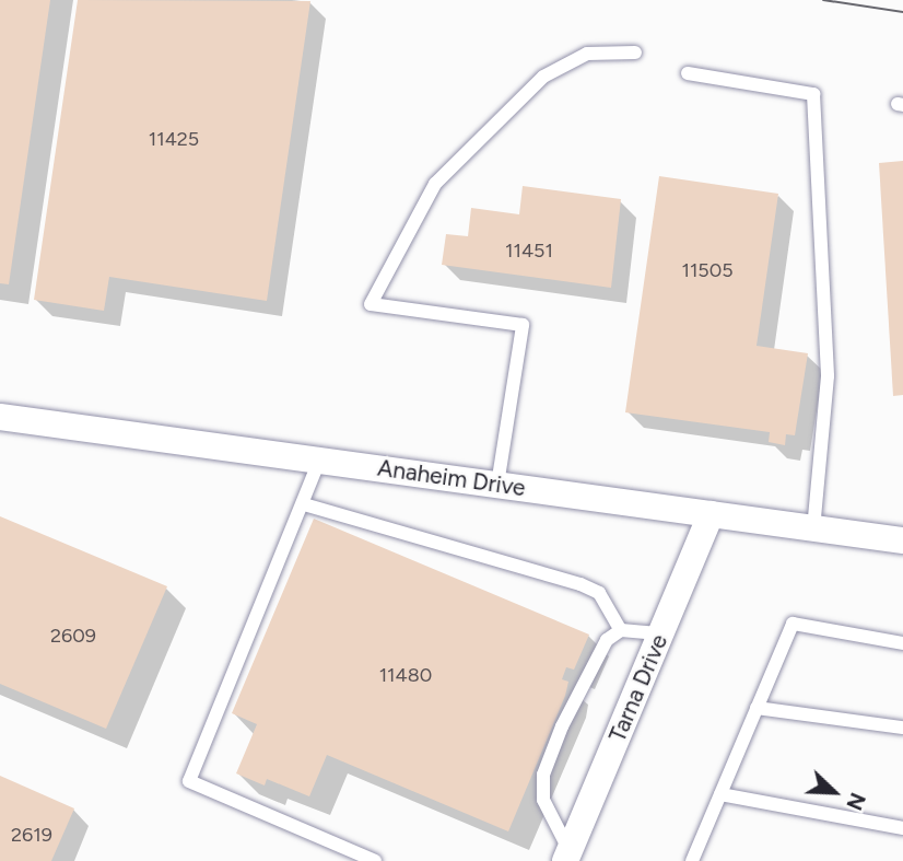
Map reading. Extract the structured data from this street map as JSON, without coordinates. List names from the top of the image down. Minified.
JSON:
{"streets":{"street":["Anaheim Drive","Tarna Drive"]},"crossings":[["Anaheim Drive","Tarna Drive"]],"house_numbers":["11425","11451","11505","2609","11480","2619"],"north":"bottom right"}
